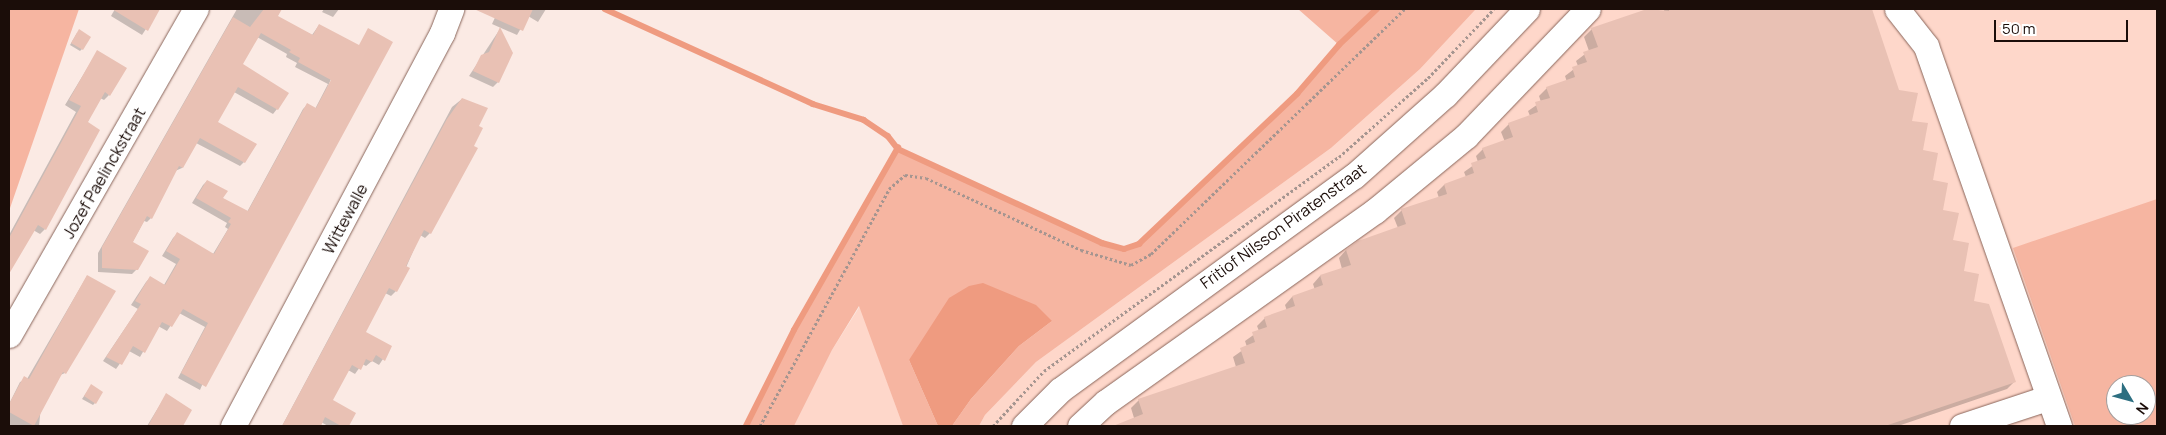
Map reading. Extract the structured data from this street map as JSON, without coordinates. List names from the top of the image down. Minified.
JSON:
{"streets":{"street":["Jozef Paelinckstraat","Wittewalle","Fritiof Nilsson Piratenstraat"]},"scale_bar":"50 m","north":"bottom right"}
